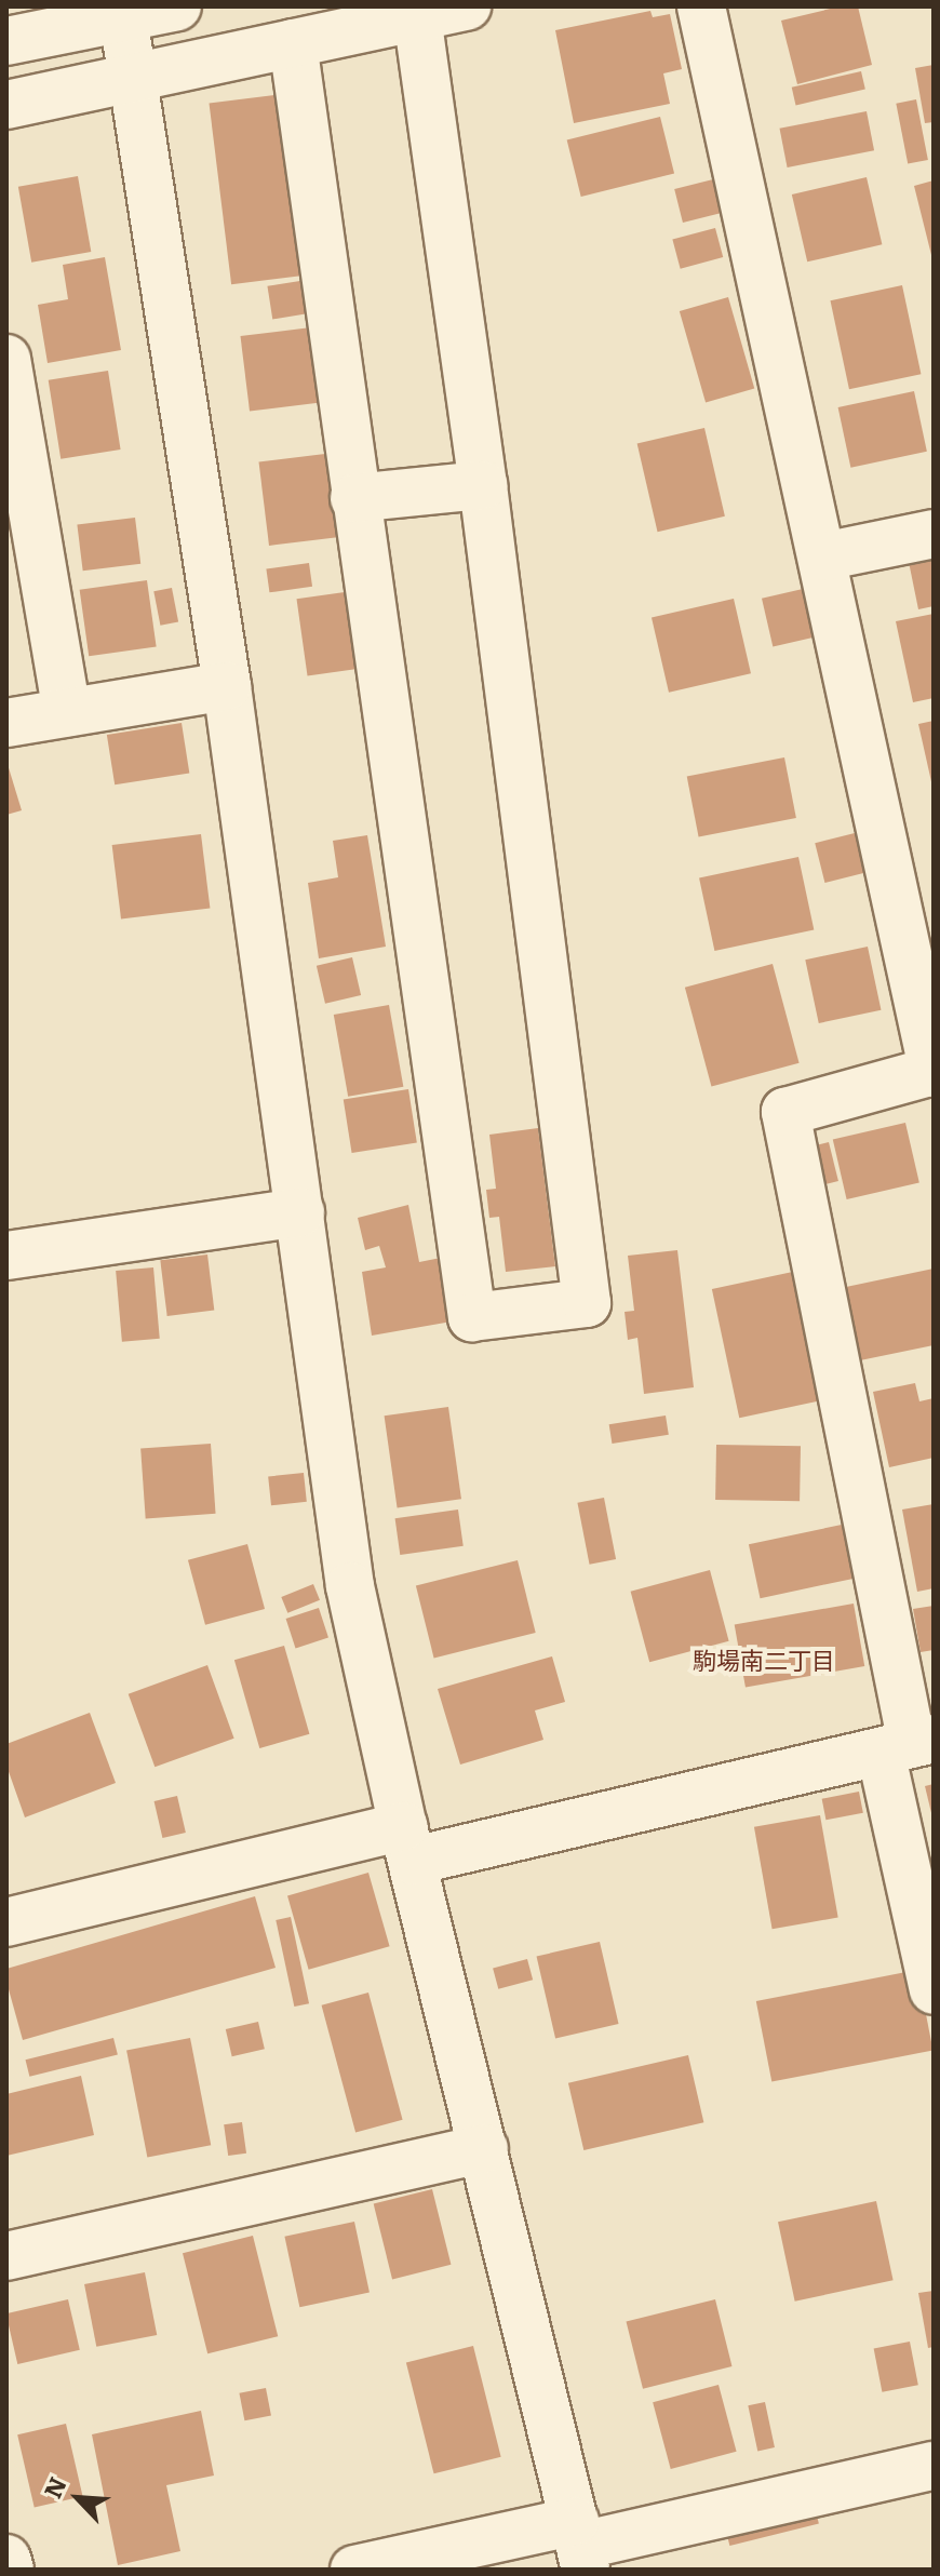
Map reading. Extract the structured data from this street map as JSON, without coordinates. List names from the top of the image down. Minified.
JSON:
{"districts":["駒場南二丁目"],"north":"top left"}
